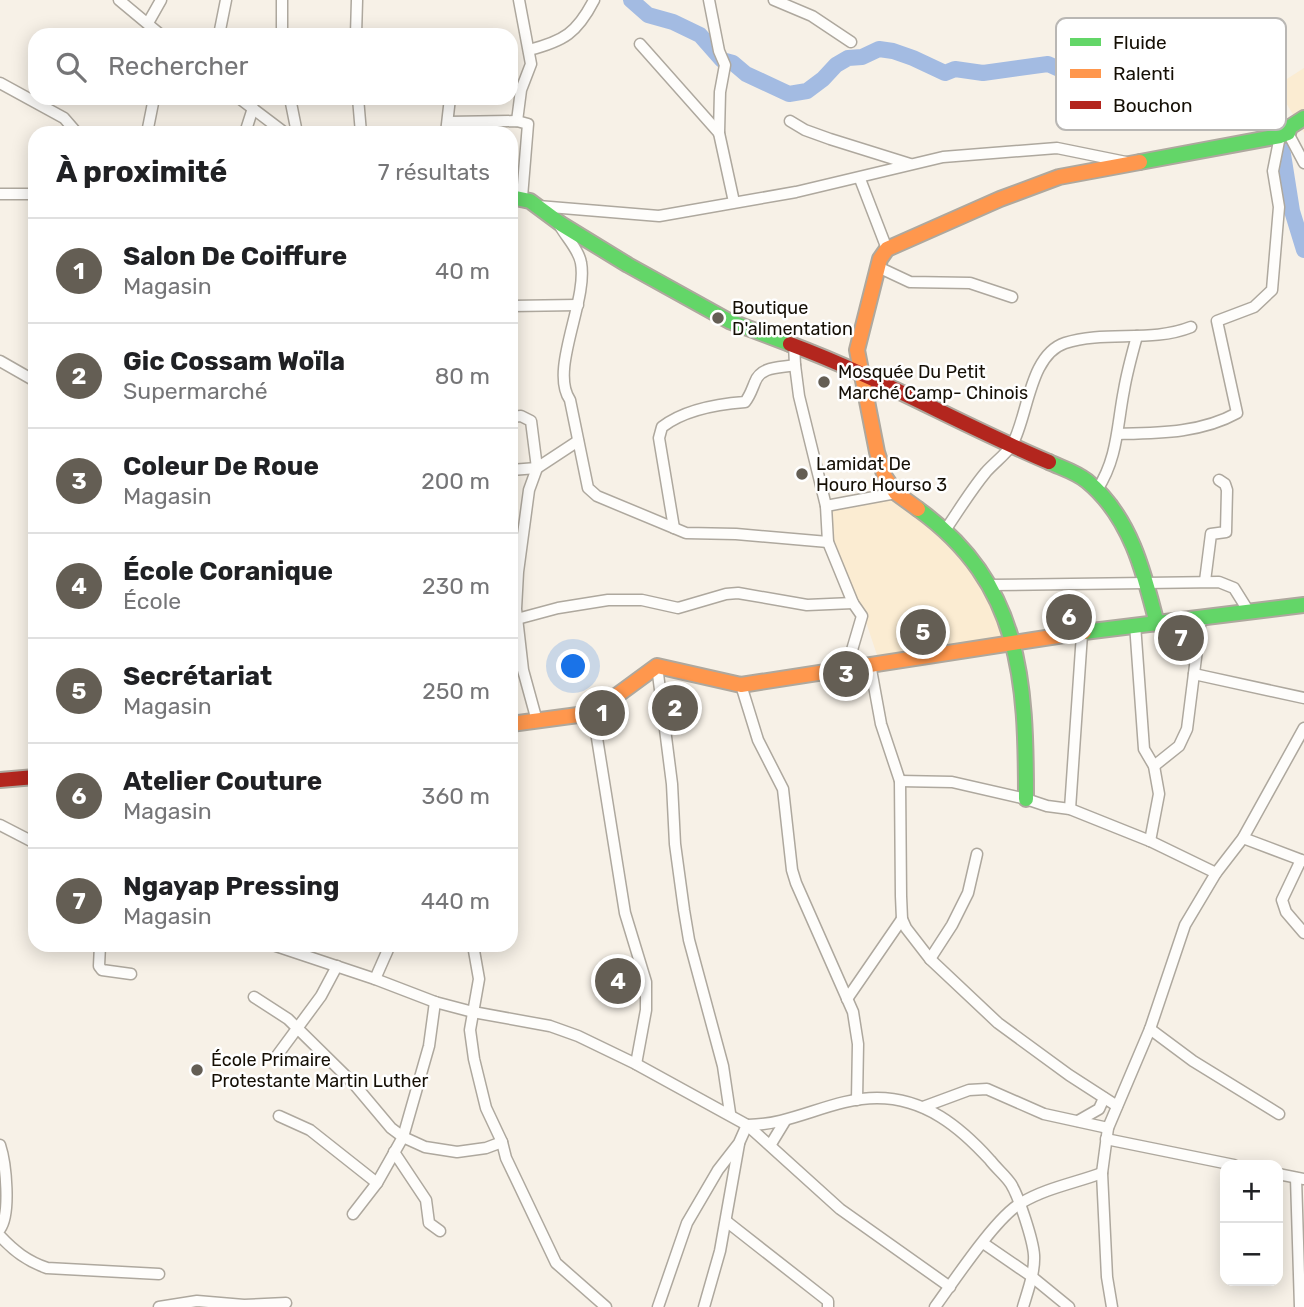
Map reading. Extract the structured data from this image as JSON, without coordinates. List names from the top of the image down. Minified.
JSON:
{"places":["Boutique D'alimentation","Mosquée Du Petit Marché Camp- Chinois","Lamidat De Houro Hourso 3","École Primaire Protestante Martin Luther"],"legend":["Fluide","Ralenti","Bouchon"],"page":{"search":"Rechercher","heading":["À proximité","7 résultats"],"list":[{"mark":"1","name":"Salon De Coiffure","note":"Magasin","value":"40 m"},{"mark":"2","name":"Gic Cossam Woïla","note":"Supermarché","value":"80 m"},{"mark":"3","name":"Coleur De Roue","note":"Magasin","value":"200 m"},{"mark":"4","name":"École Coranique","note":"École","value":"230 m"},{"mark":"5","name":"Secrétariat","note":"Magasin","value":"250 m"},{"mark":"6","name":"Atelier Couture","note":"Magasin","value":"360 m"},{"mark":"7","name":"Ngayap Pressing","note":"Magasin","value":"440 m"}],"pins":["6","5","7","3","2","1","4"],"map_buttons":["+","−"]}}
